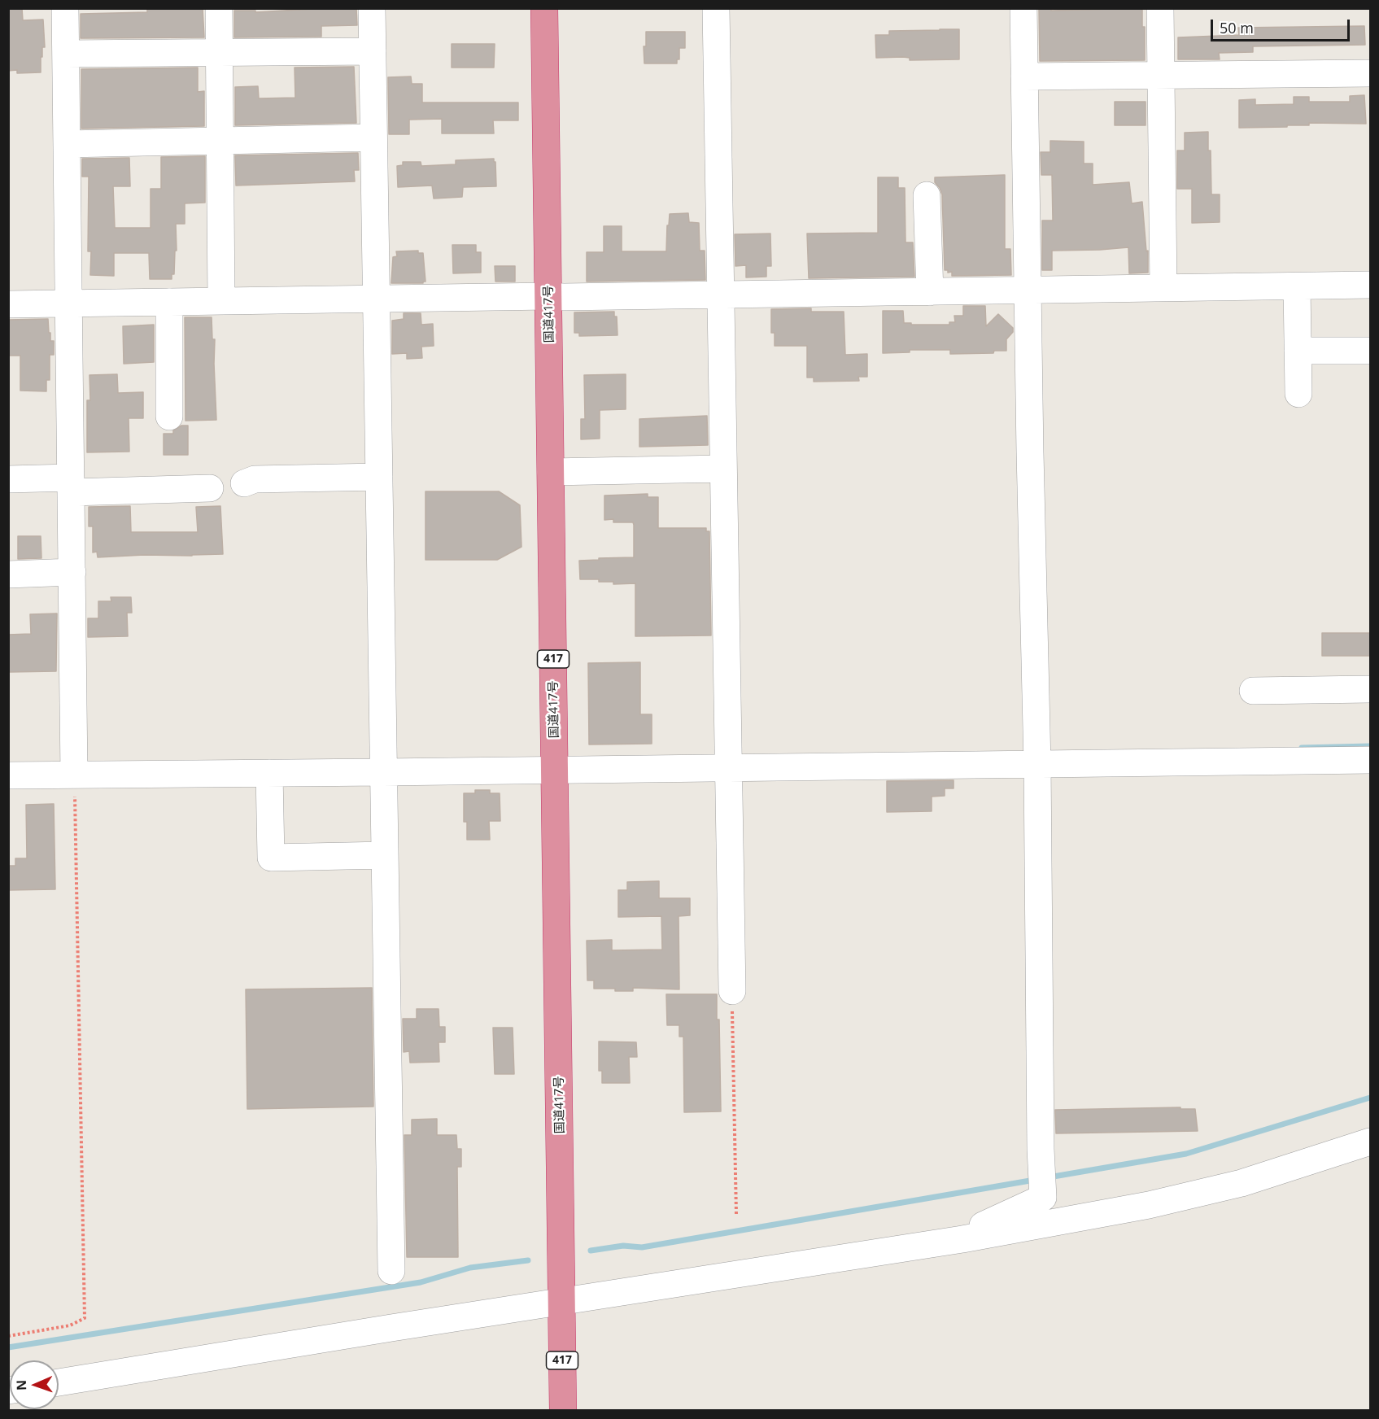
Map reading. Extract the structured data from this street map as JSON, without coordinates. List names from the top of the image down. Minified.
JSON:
{"streets":{"highway":["国道417号","417"]},"scale_bar":"50 m","north":"left"}
